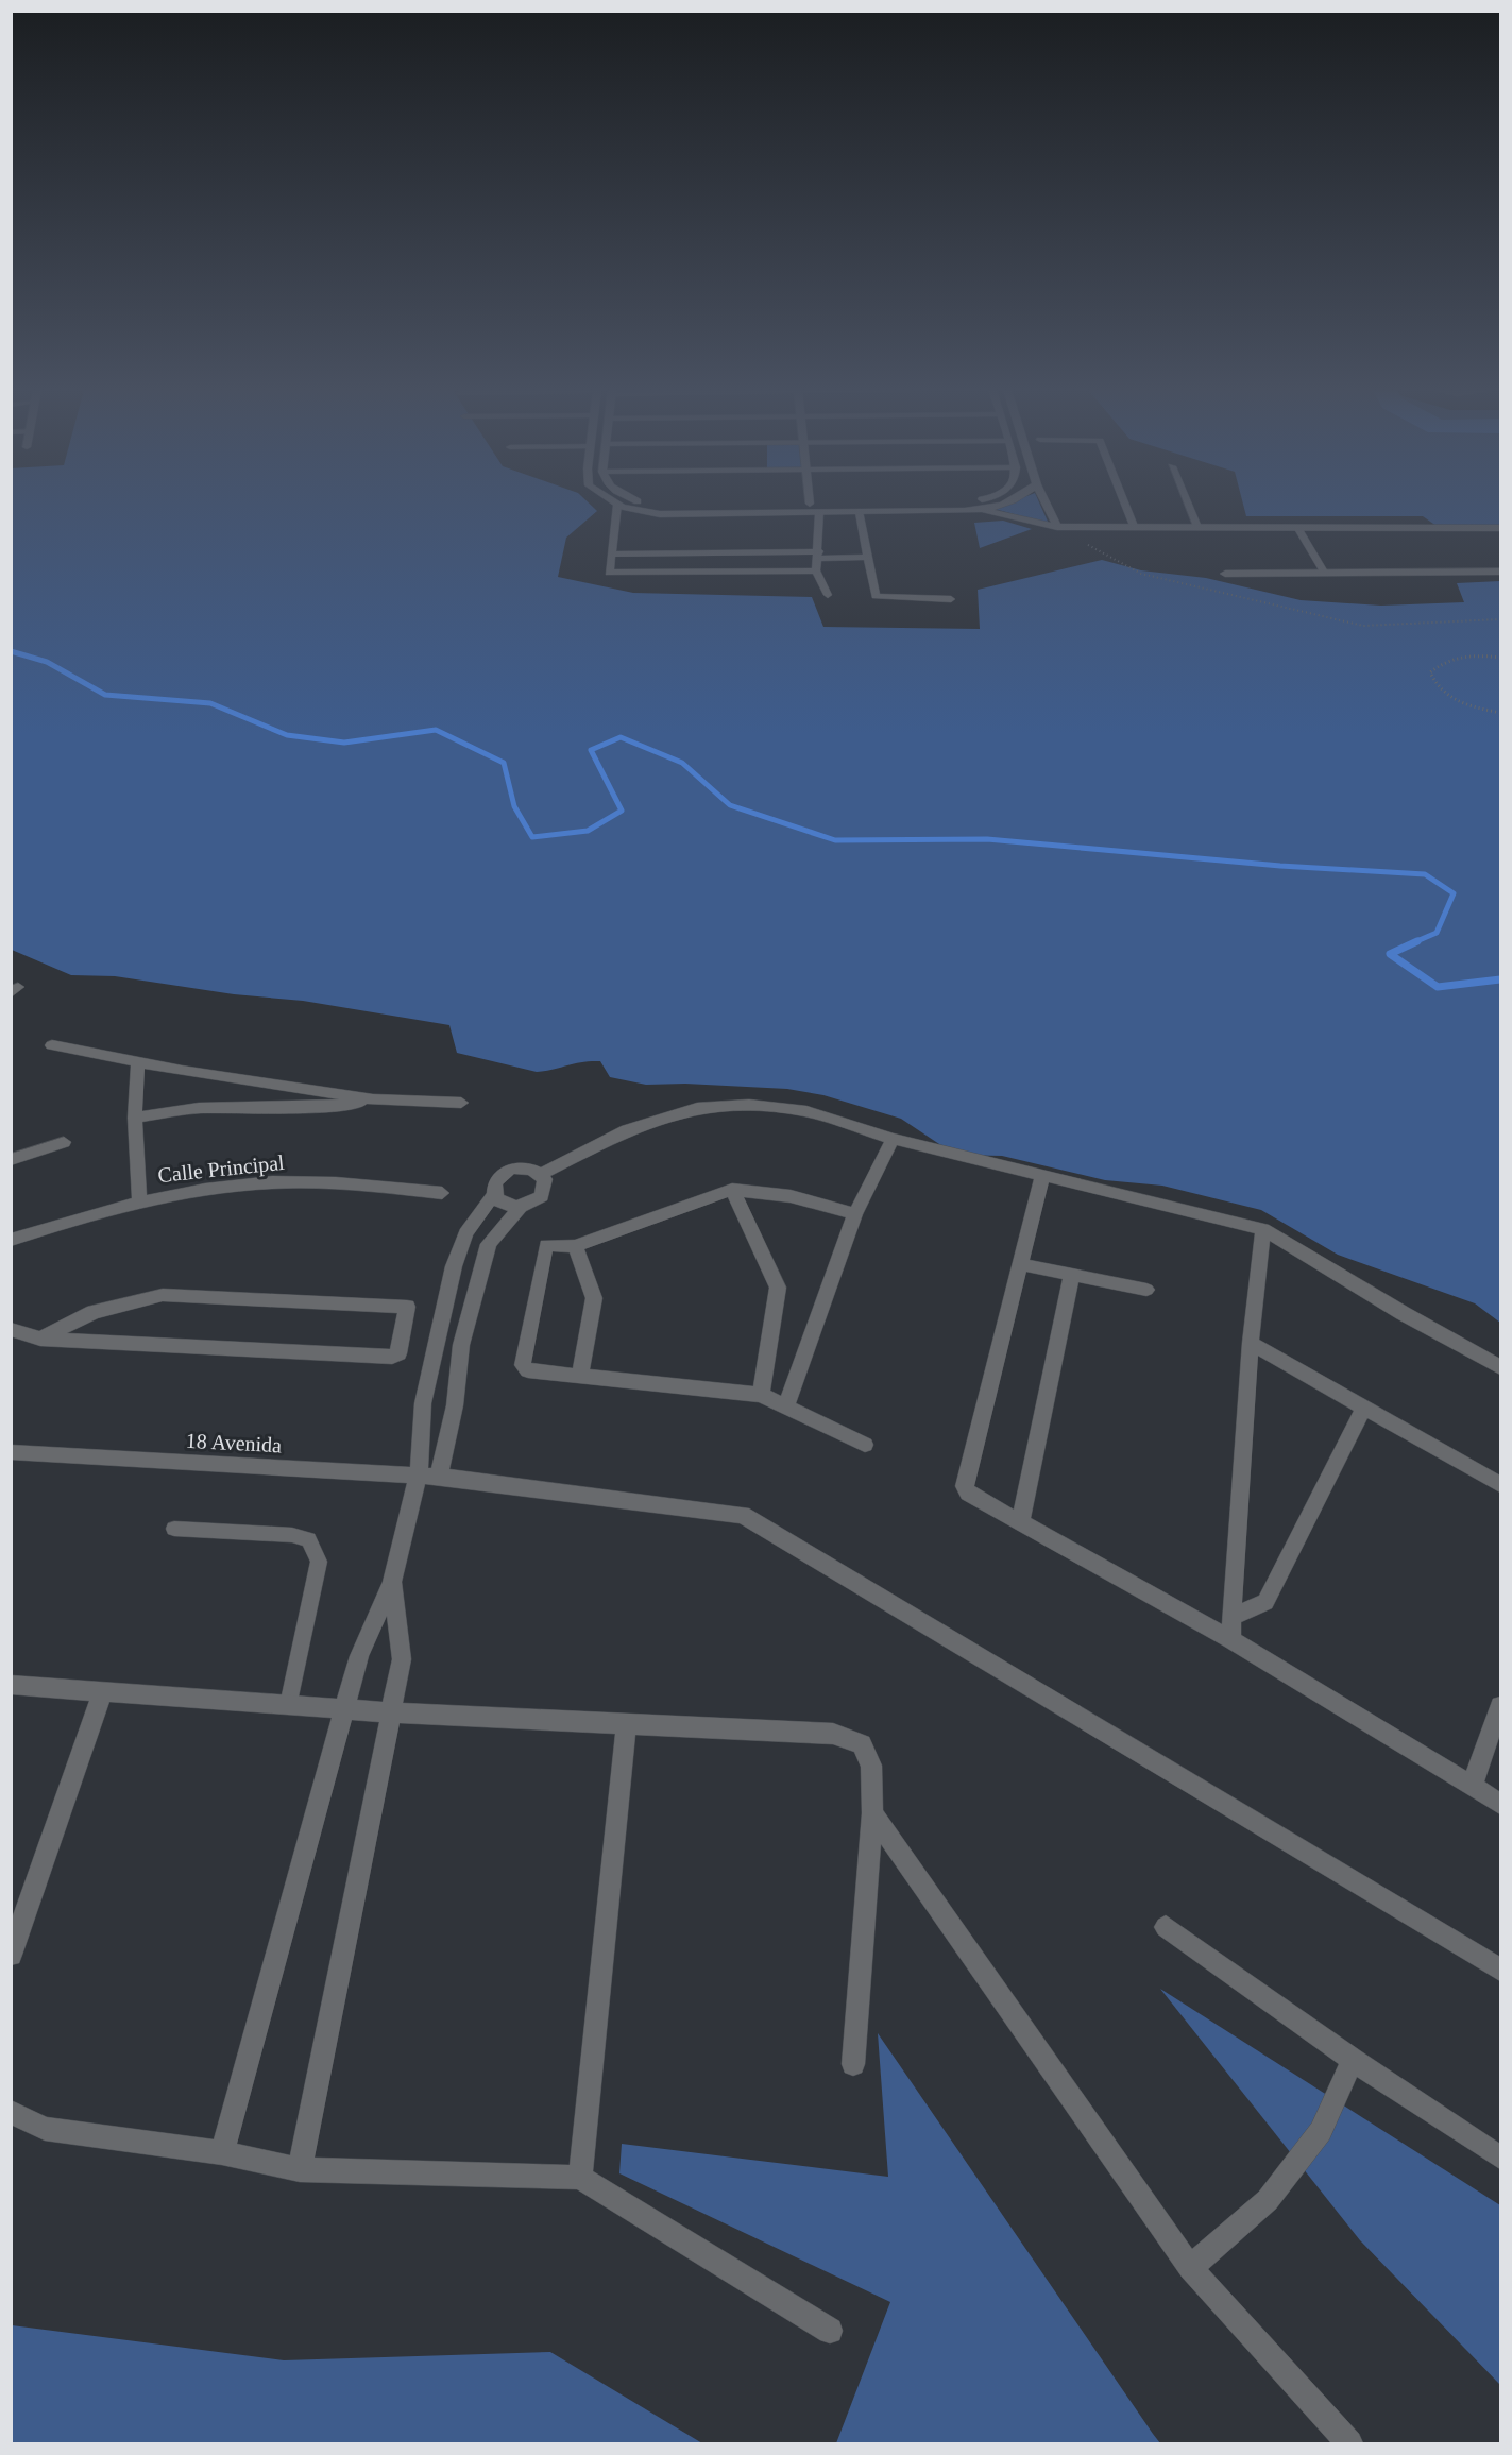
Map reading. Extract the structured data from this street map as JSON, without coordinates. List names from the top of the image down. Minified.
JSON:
{"streets":{"street":["Calle Principal","18 Avenida"]}}
